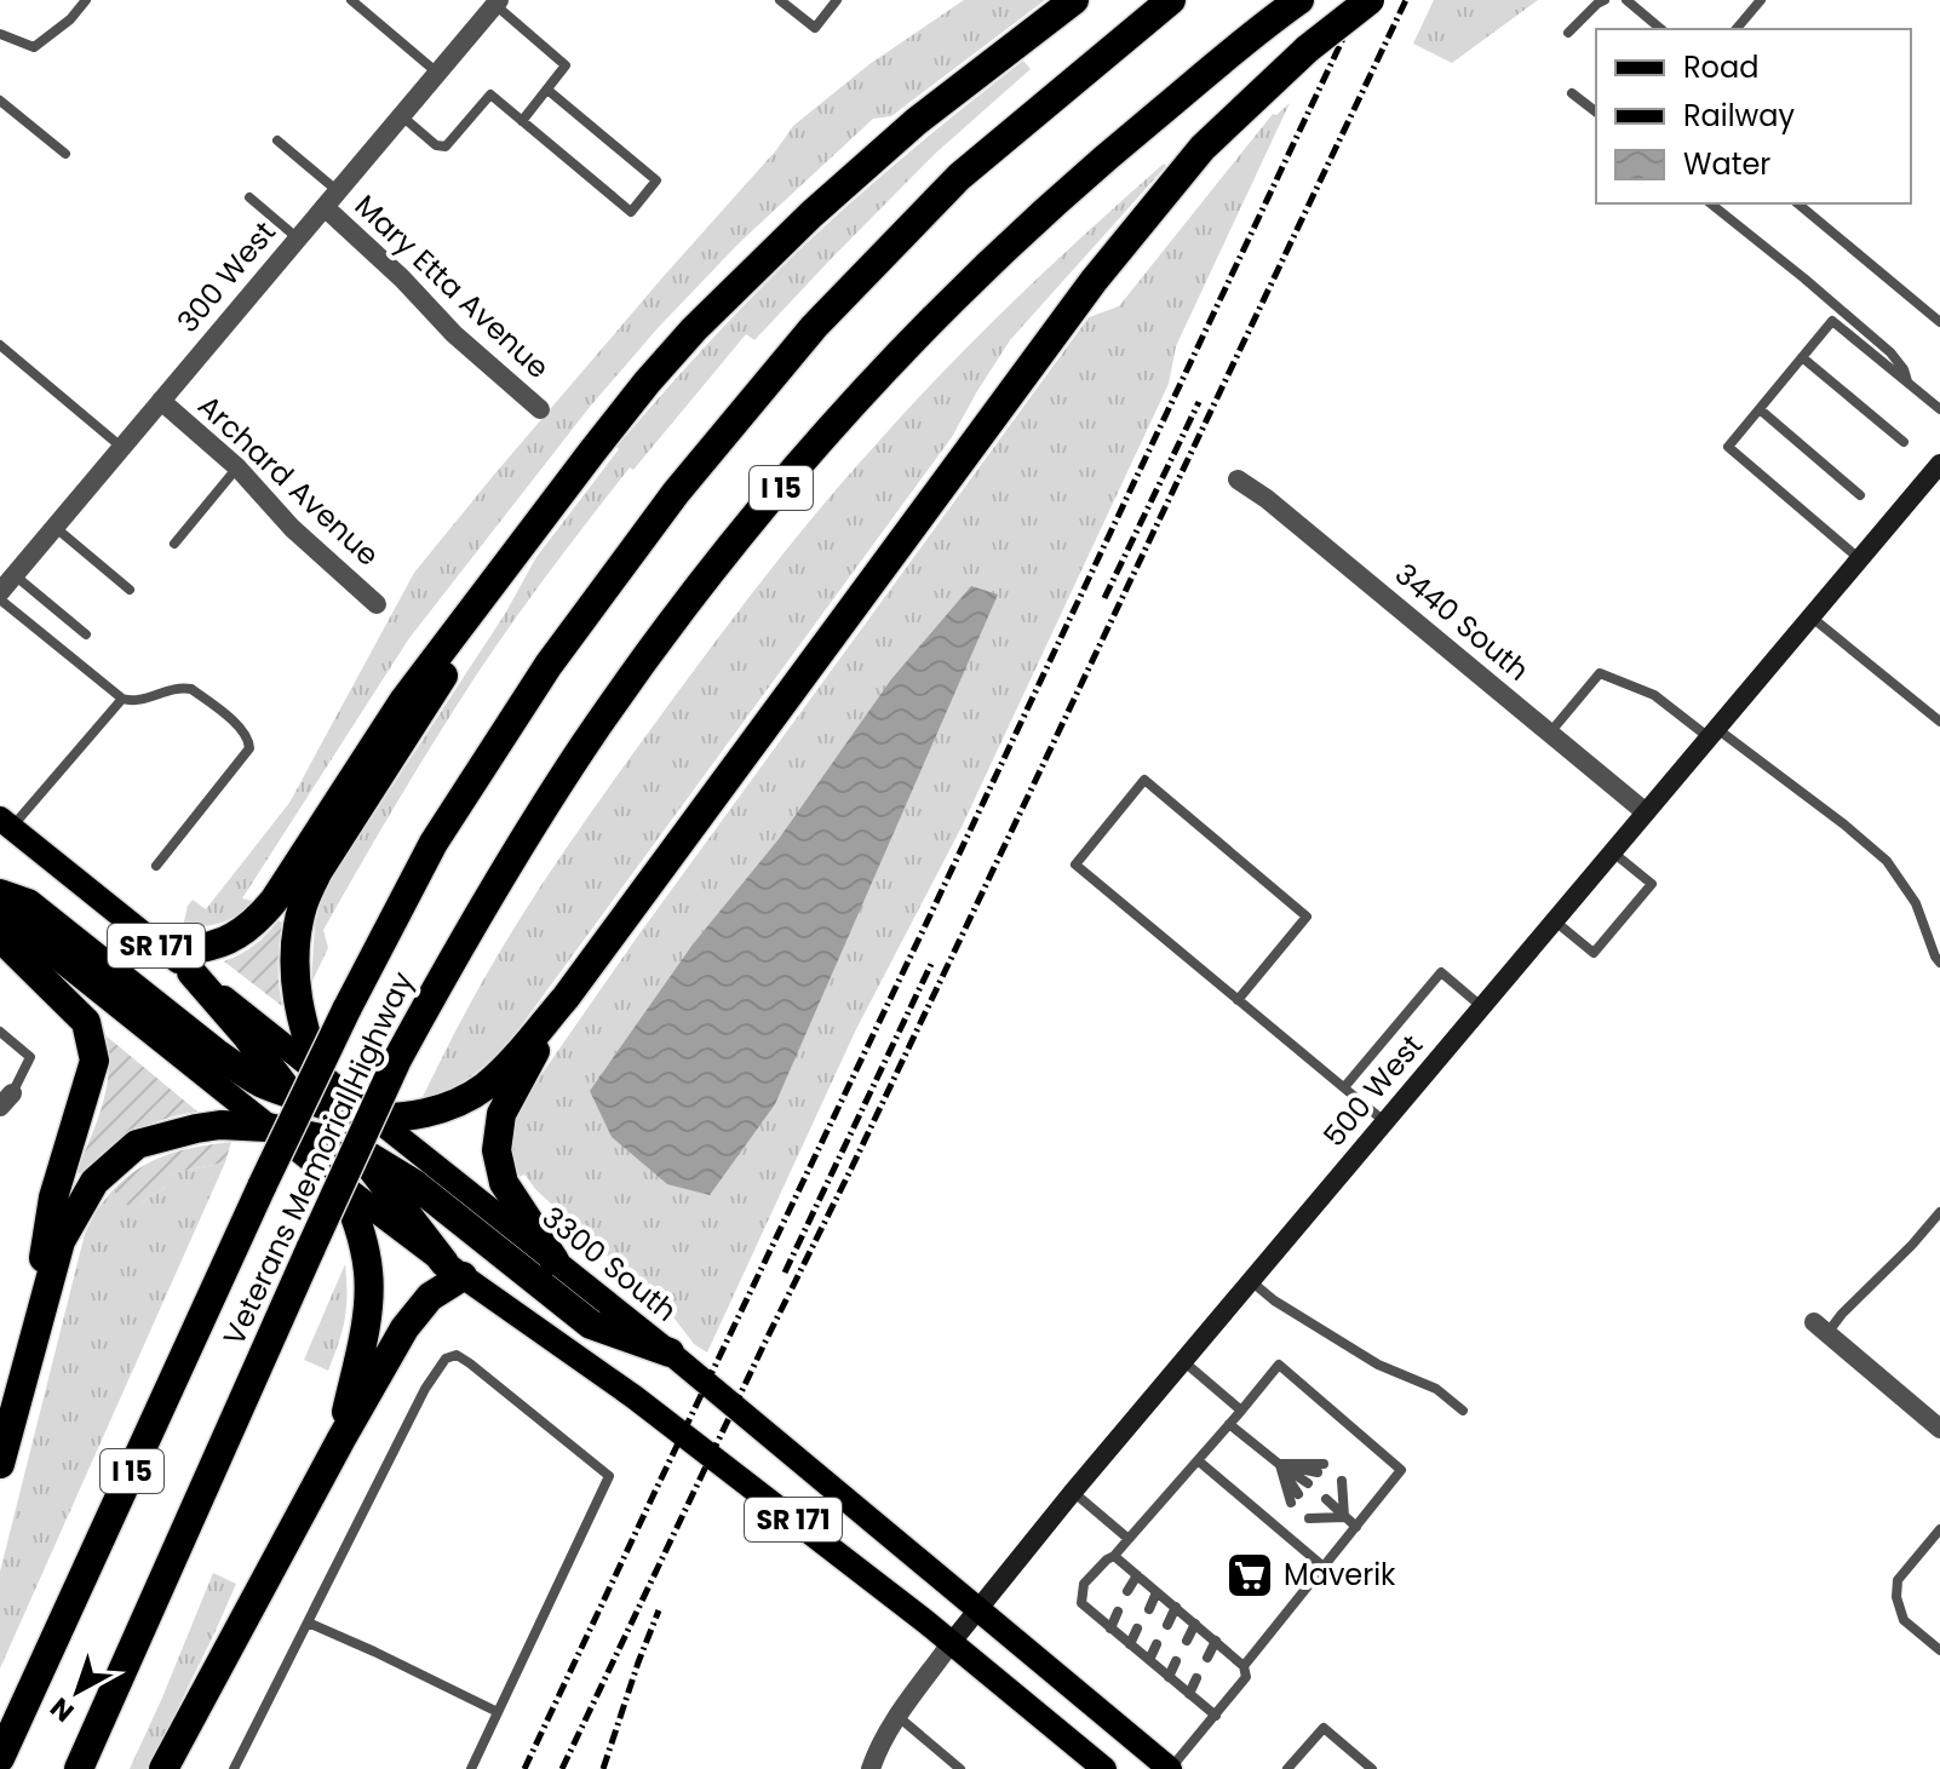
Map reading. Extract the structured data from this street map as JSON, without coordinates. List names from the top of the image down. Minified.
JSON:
{"streets":{"highway":["I 15","Veterans Memorial Highway"],"main road":["SR 171","500 West","3300 South"],"street":["300 West","Mary Etta Avenue","Archard Avenue","3440 South"]},"crossings":[["300 West","Mary Etta Avenue"],["300 West","Archard Avenue"],["3440 South","500 West"],["SR 171","500 West"],["500 West","3300 South"]],"places":{"supermarket":["Maverik"]},"legend":["Road","Railway","Water"],"north":"bottom left"}
